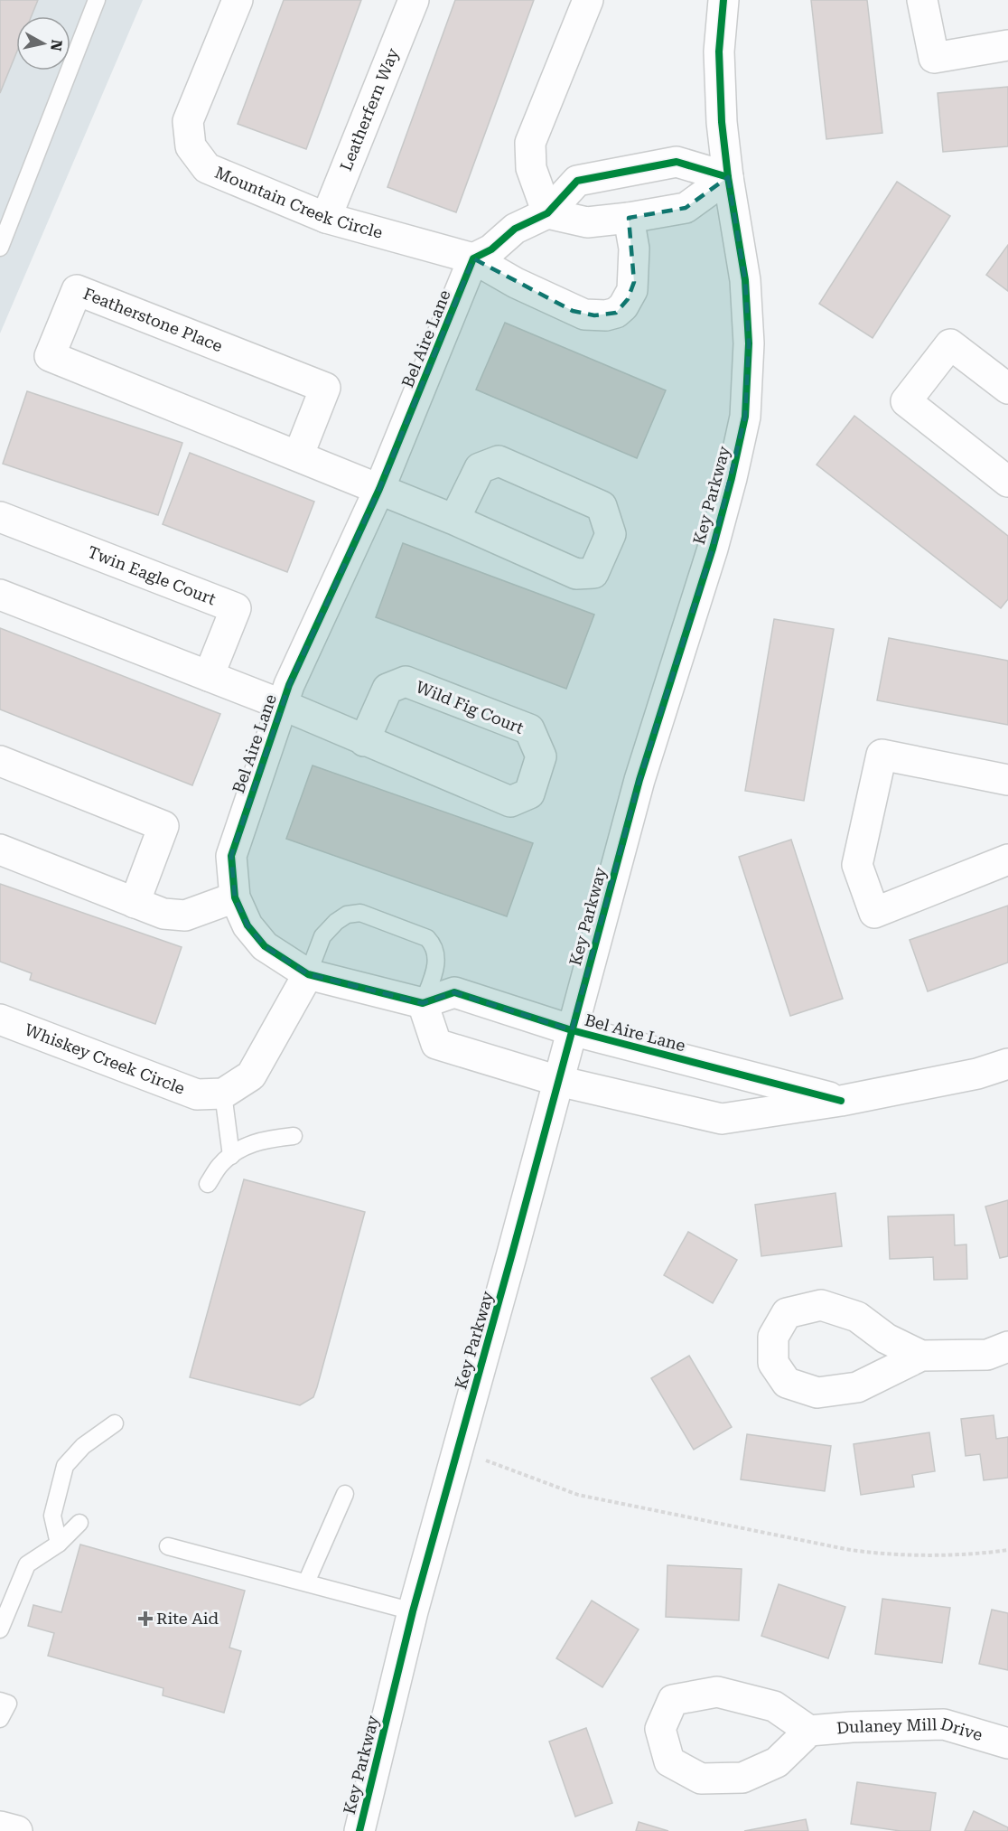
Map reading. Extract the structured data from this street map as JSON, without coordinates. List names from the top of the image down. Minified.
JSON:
{"streets":{"street":["Leatherfern Way","Mountain Creek Circle","Featherstone Place","Bel Aire Lane","Key Parkway","Twin Eagle Court","Wild Fig Court","Whiskey Creek Circle","Dulaney Mill Drive"]},"crossings":[["Leatherfern Way","Mountain Creek Circle"],["Mountain Creek Circle","Bel Aire Lane"],["Featherstone Place","Bel Aire Lane"],["Bel Aire Lane","Key Parkway"],["Bel Aire Lane","Wild Fig Court"]],"places":{"health":["Rite Aid"]},"north":"right"}
